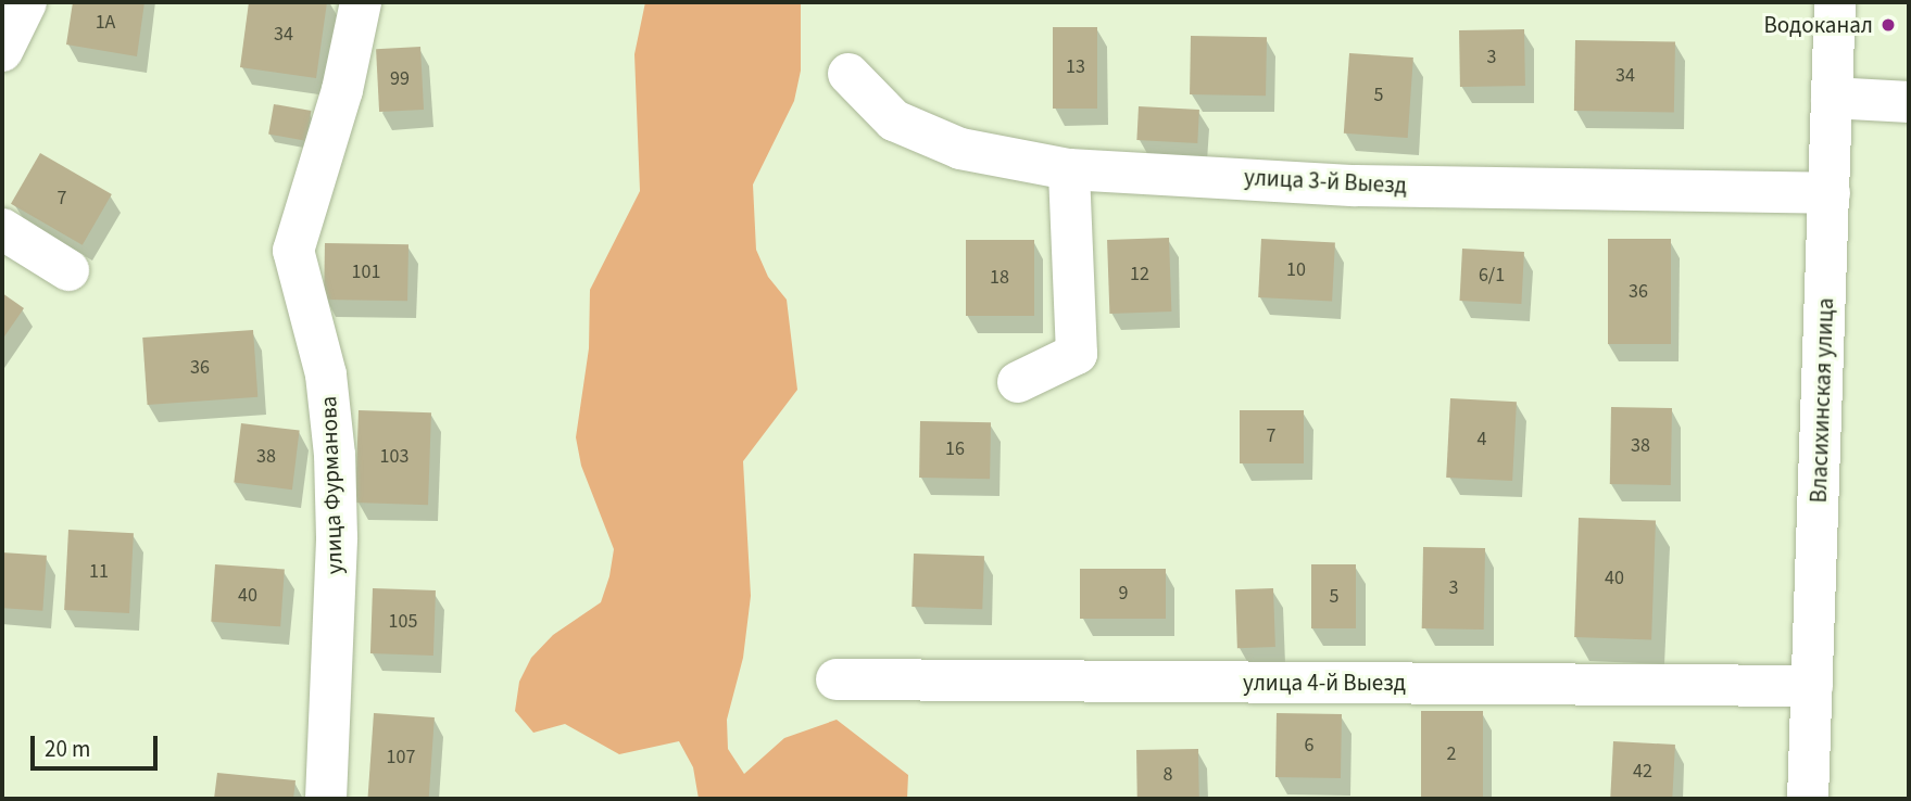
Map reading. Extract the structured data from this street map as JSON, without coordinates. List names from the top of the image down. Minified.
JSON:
{"streets":{"street":["улица 3-й Выезд","Власихинская улица","улица Фурманова","улица 4-й Выезд"]},"crossings":[["улица 3-й Выезд","Власихинская улица"],["Власихинская улица","улица 4-й Выезд"]],"places":["Водоканал"],"house_numbers":["1А","34","3","13","34","99","5","7","10","101","12","6/1","18","36","36","7","4","38","16","38","103","11","40","3","9","40","5","105","6","2","107","42","8"],"scale_bar":"20 m"}
